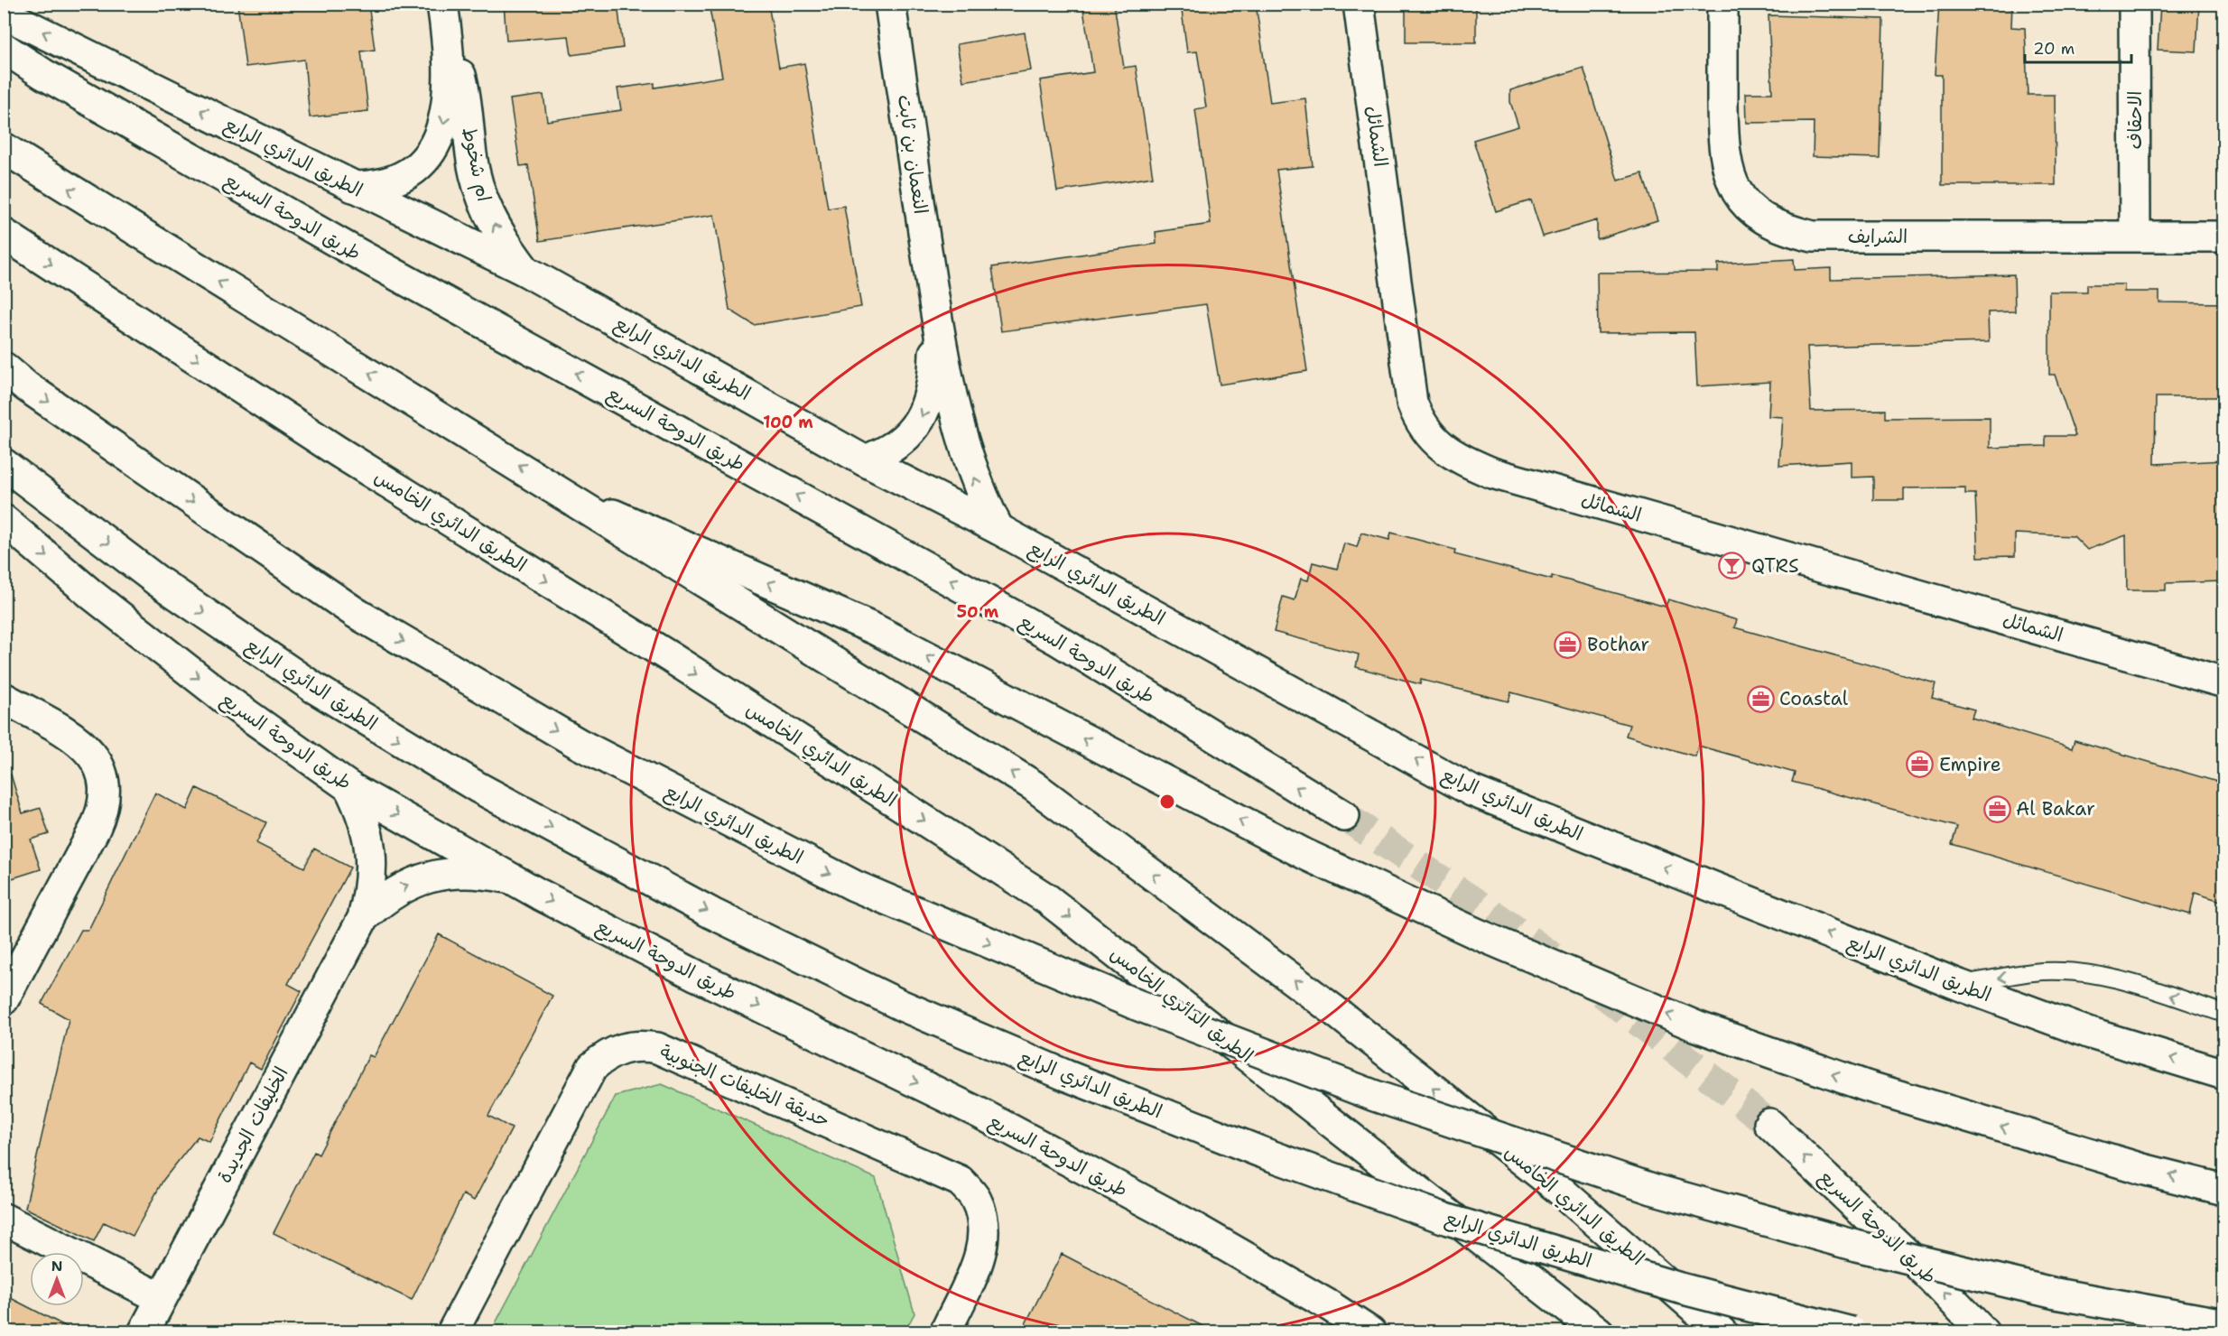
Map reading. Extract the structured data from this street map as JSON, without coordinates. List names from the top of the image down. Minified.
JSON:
{"streets":{"main road":["الاحقاف","الشمائل","النعمان بن ثابت","الطريق الدائري الرابع","ام شخوط","طريق الدوحة السريع","الشرايف","الطريق الدائري الخامس","حديقة الخليفات الجنوبية","الخليفات الجديدة"]},"crossings":[["الاحقاف","الشرايف"],["النعمان بن ثابت","الطريق الدائري الرابع"],["الطريق الدائري الرابع","ام شخوط"],["طريق الدوحة السريع","الخليفات الجديدة"]],"places":{"bar":["QTRS"],"office":["Bothar","Coastal","Empire","Al Bakar"]},"scale_bar":"20 m","north":"top","rings":["100 m","50 m"]}
